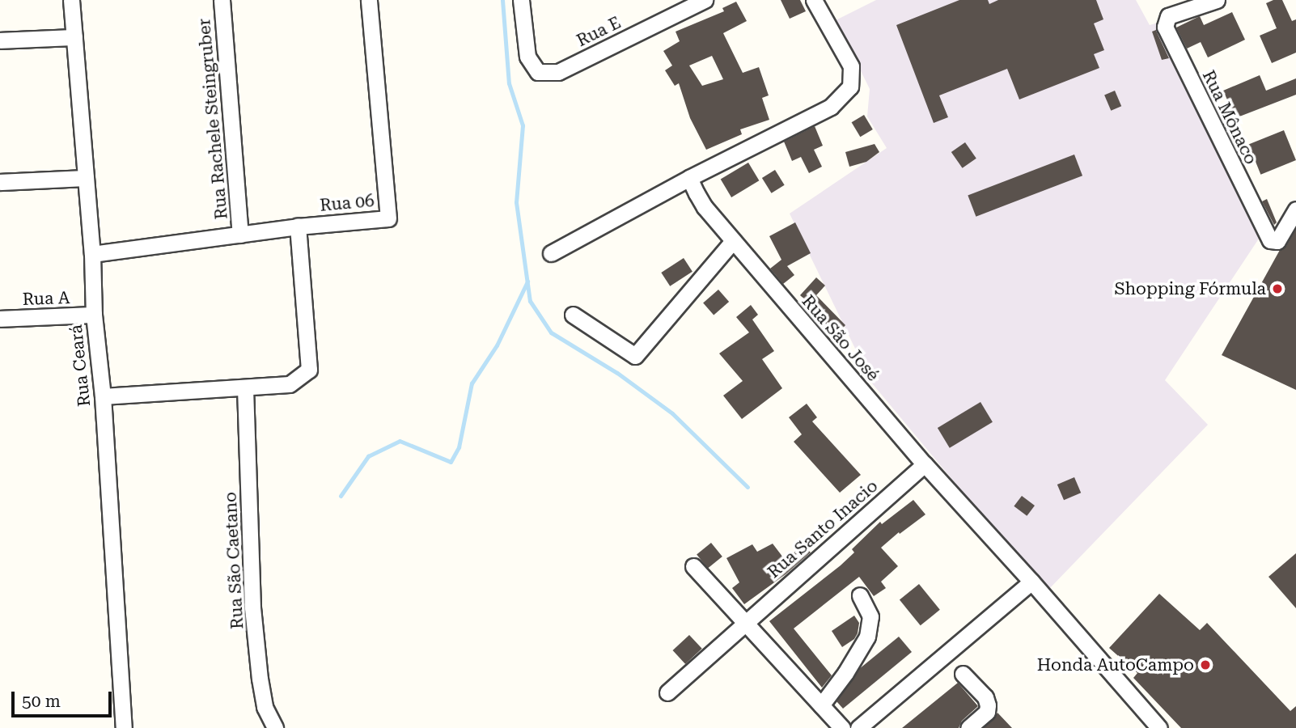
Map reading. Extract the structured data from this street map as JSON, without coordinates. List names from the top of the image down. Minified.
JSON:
{"streets":{"street":["Rua E","Rua Mônaco","Rua Rachele Steingruber","Rua 06","Rua A","Rua São José","Rua Ceará","Rua Santo Inacio","Rua São Caetano"]},"crossings":[["Rua Rachele Steingruber","Rua 06"],["Rua 06","Rua Ceará"],["Rua A","Rua Ceará"],["Rua São José","Rua Santo Inacio"]],"places":["Shopping Fórmula","Honda AutoCampo"],"scale_bar":"50 m"}
